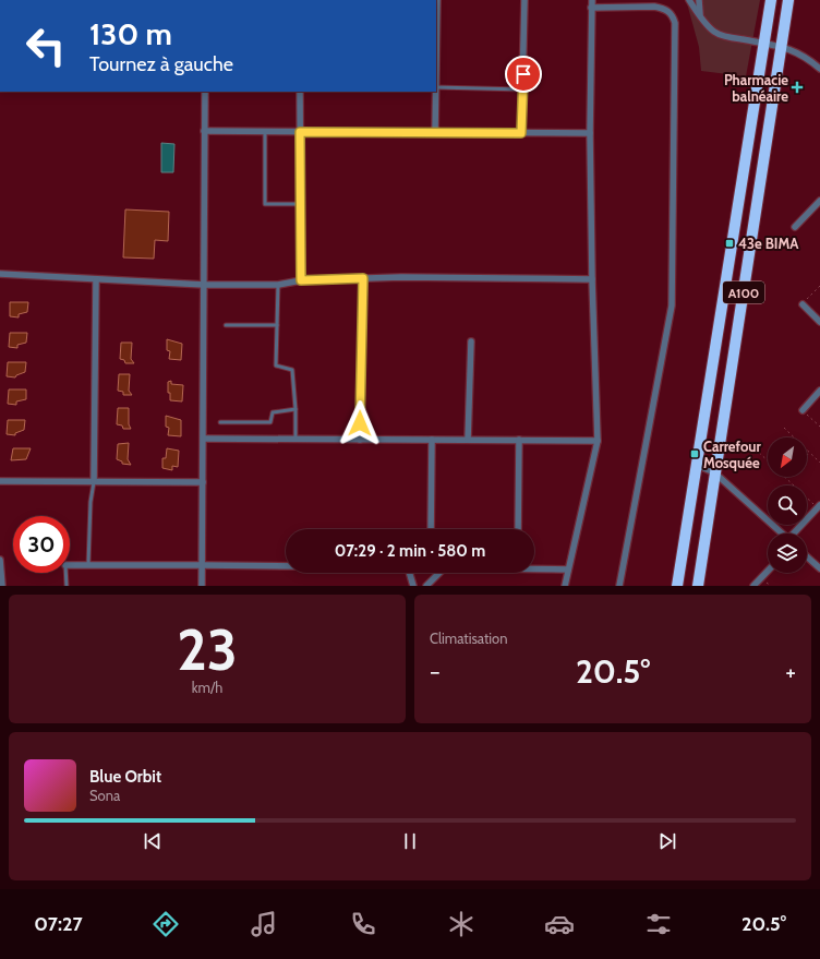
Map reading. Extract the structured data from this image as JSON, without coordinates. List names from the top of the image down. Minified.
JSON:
{"streets":{"highway":["A100"]},"places":{"health":["Pharmacie balnéaire"],"transit":["43e BIMA","Carrefour Mosquée"]},"north":"bottom left","page":{"turn":["130 m","Tournez à gauche"],"limit":"30","trip":"07:29 · 2 min · 580 m","tile":[["23","km/h"],"Climatisation"],"heat":["−","20.5°","+"],"song":["Blue Orbit","Sona"],"tabs":["07:27","20.5°"]}}
